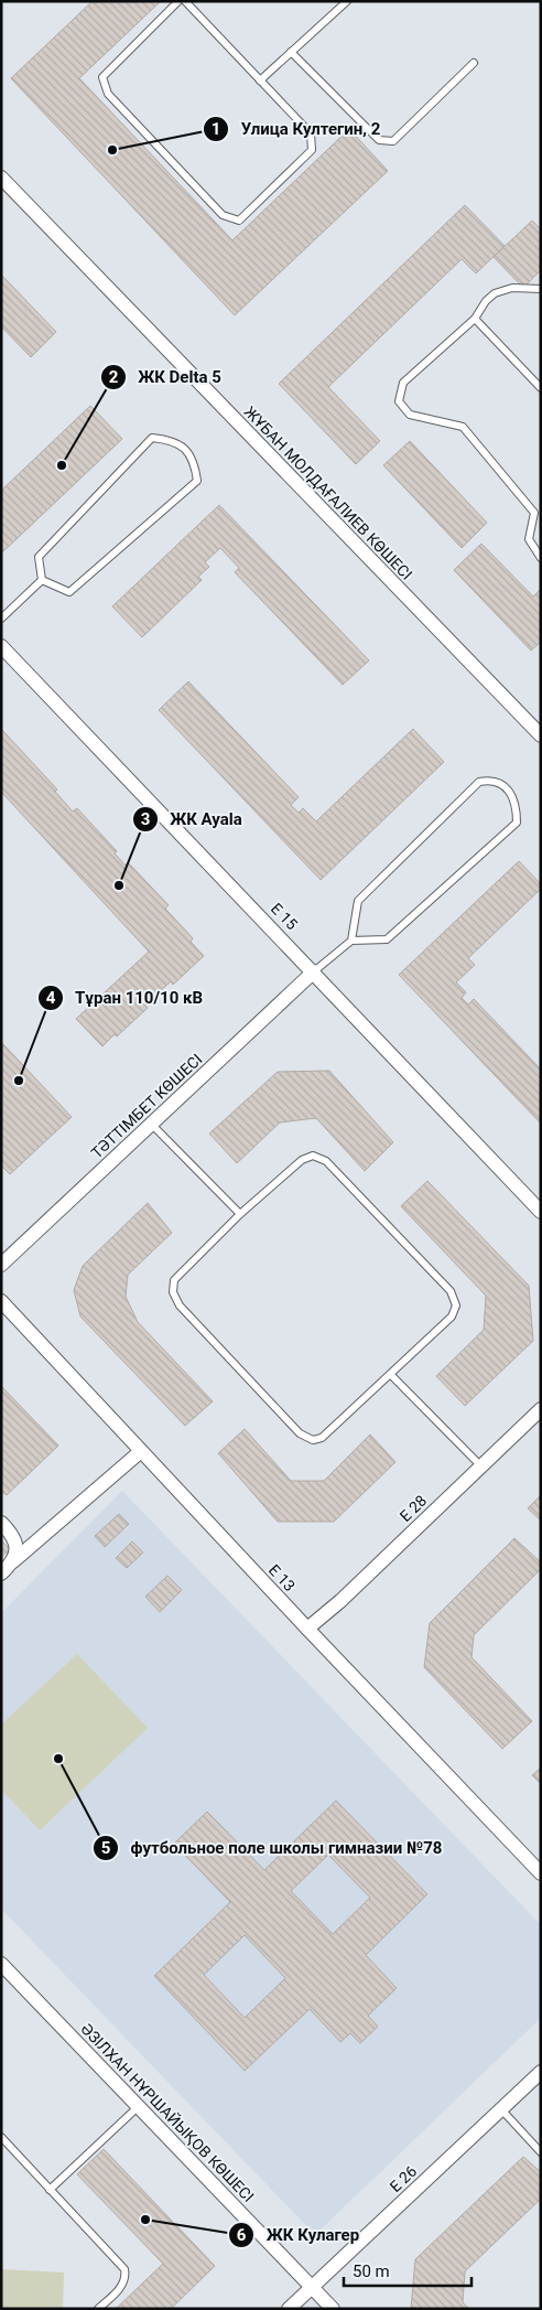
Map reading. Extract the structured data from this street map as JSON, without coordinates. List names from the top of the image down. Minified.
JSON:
{"streets":{"street":["ЖҰБАН МОЛДАҒАЛИЕВ КӨШЕСІ","E 15","ТӘТТІМБЕТ КӨШЕСІ","E 28","E 13","ӘЗІЛХАН НҰРШАЙЫҚОВ КӨШЕСІ","E 26"]},"crossings":[["E 15","ТӘТТІМБЕТ КӨШЕСІ"],["E 28","E 13"],["ӘЗІЛХАН НҰРШАЙЫҚОВ КӨШЕСІ","E 26"]],"places":["Улица Култегин, 2","ЖК Delta 5","ЖК Ayala","Тұран 110/10 кВ","футбольное поле школы гимназии №78","ЖК Кулагер"],"scale_bar":"50 m"}
